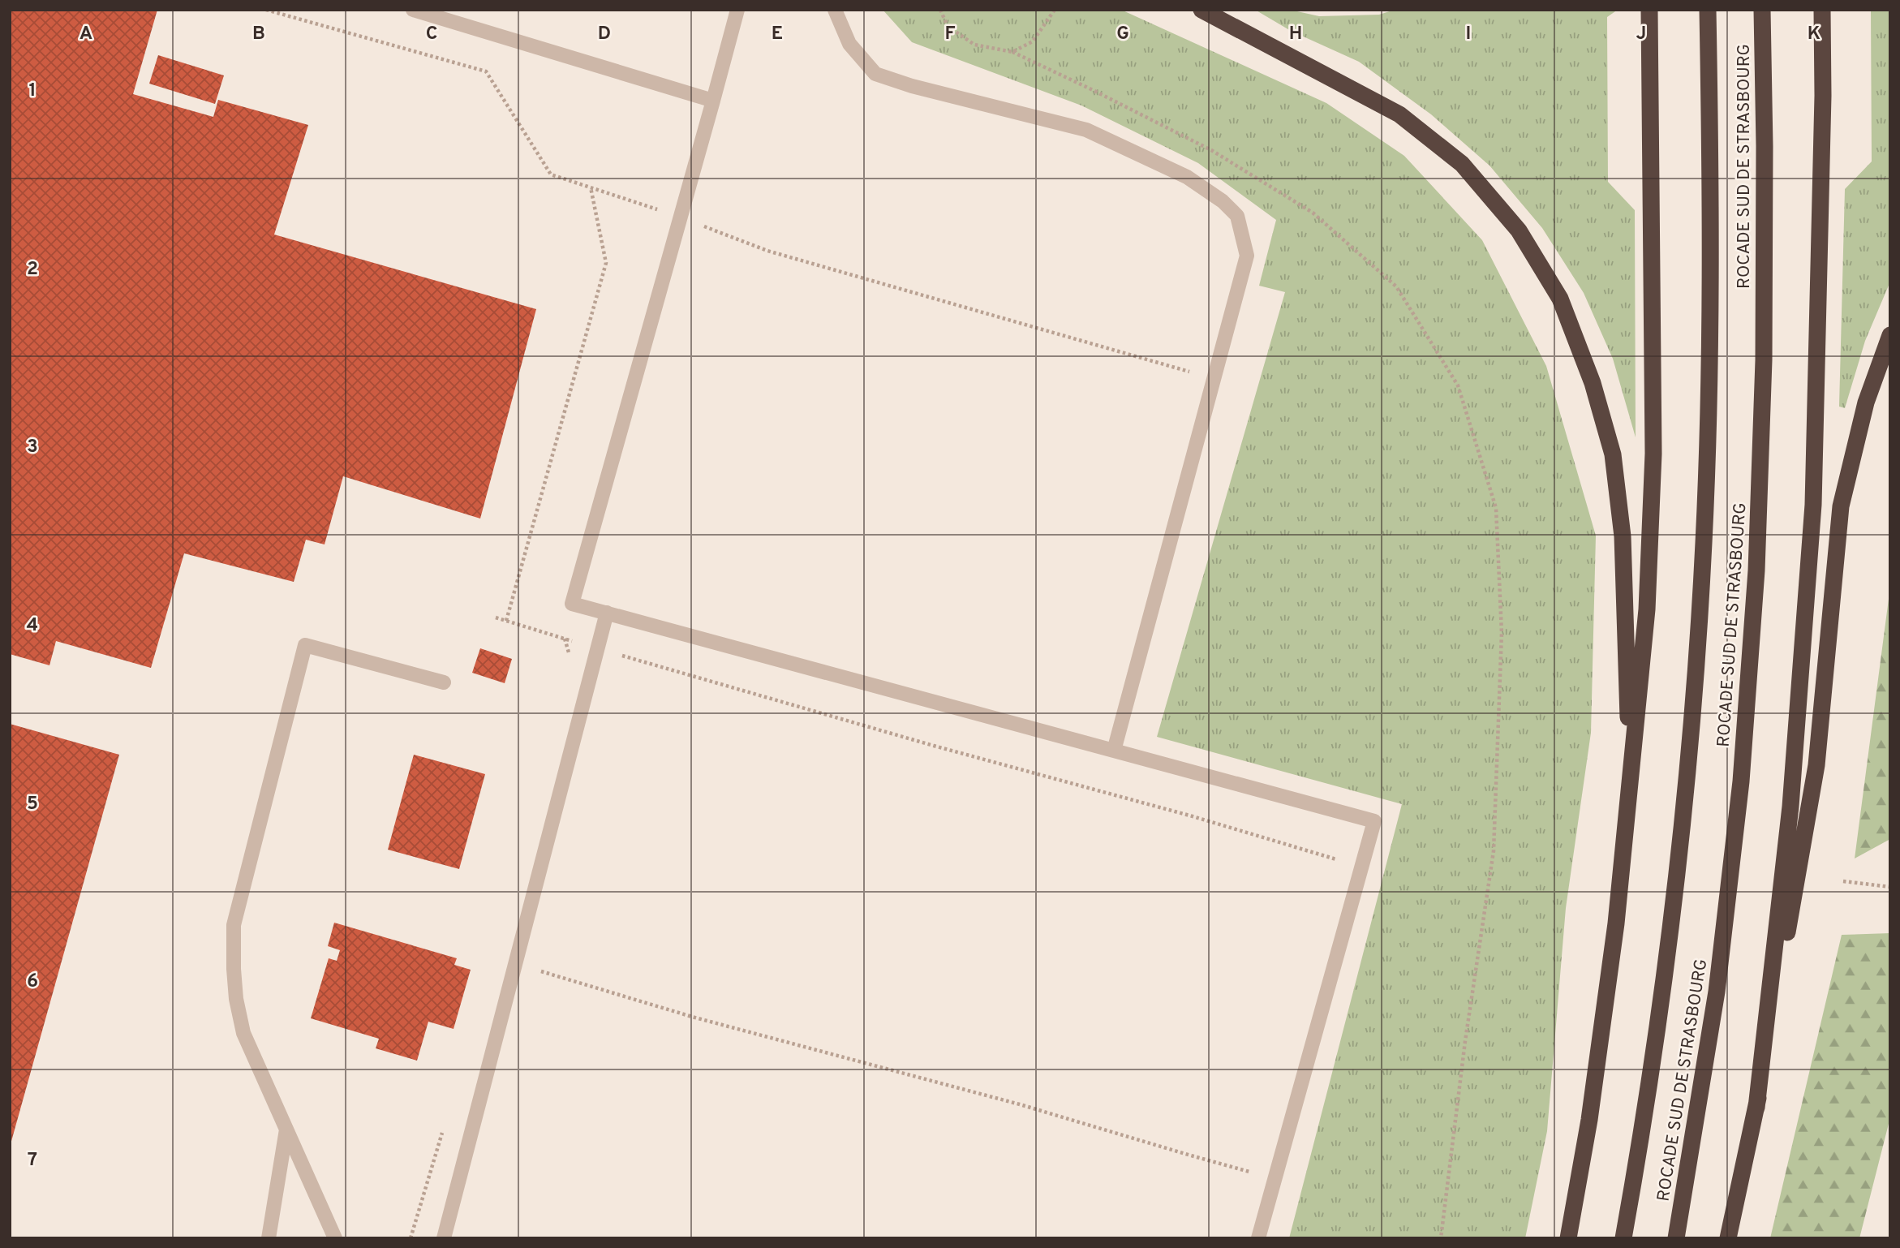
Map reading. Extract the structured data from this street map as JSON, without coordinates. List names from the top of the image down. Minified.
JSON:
{"streets":{"highway":["ROCADE SUD DE STRASBOURG"]},"grid":{"columns":["A","B","C","D","E","F","G","H","I","J","K"],"rows":["1","2","3","4","5","6","7"]}}
